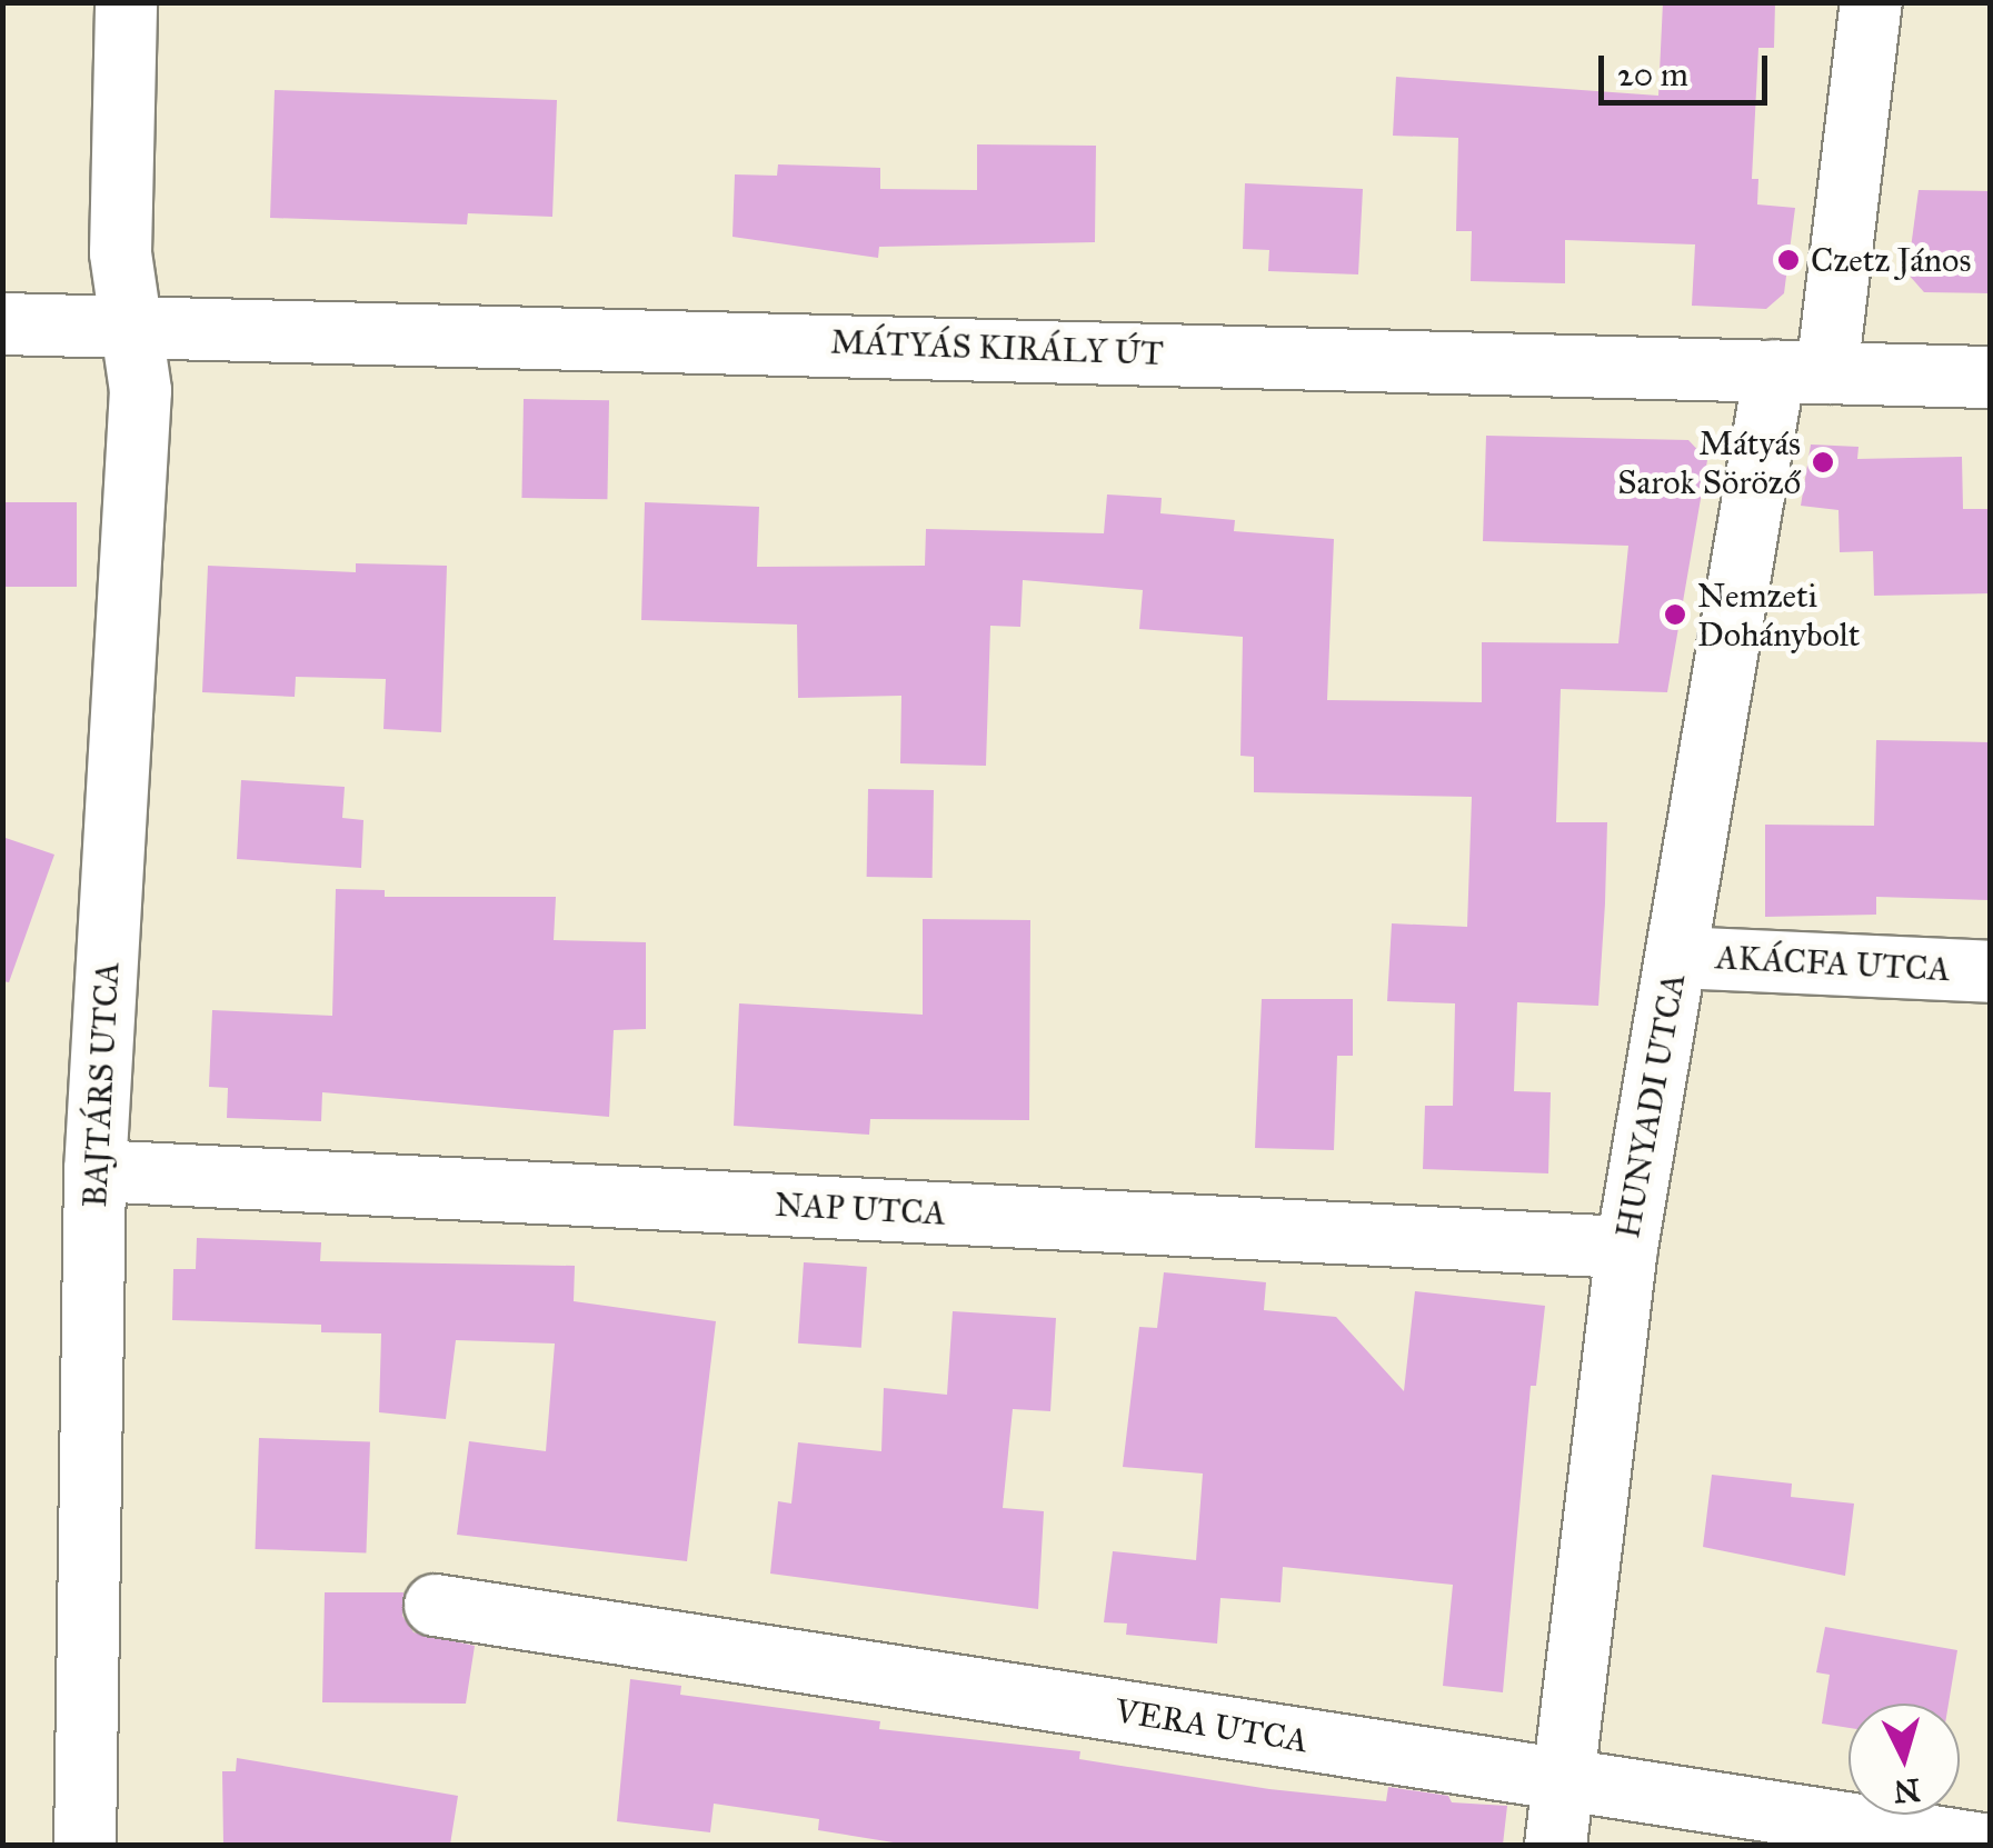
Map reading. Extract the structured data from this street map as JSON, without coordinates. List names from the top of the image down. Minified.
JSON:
{"streets":{"street":["MÁTYÁS KIRÁLY ÚT","AKÁCFA UTCA","BAJTÁRS UTCA","HUNYADI UTCA","NAP UTCA","VERA UTCA"]},"crossings":[["MÁTYÁS KIRÁLY ÚT","BAJTÁRS UTCA"],["MÁTYÁS KIRÁLY ÚT","HUNYADI UTCA"],["AKÁCFA UTCA","HUNYADI UTCA"],["BAJTÁRS UTCA","NAP UTCA"],["HUNYADI UTCA","NAP UTCA"],["HUNYADI UTCA","VERA UTCA"]],"places":["Czetz János","Mátyás Sarok Söröző","Nemzeti Dohánybolt"],"scale_bar":"20 m","north":"bottom"}
